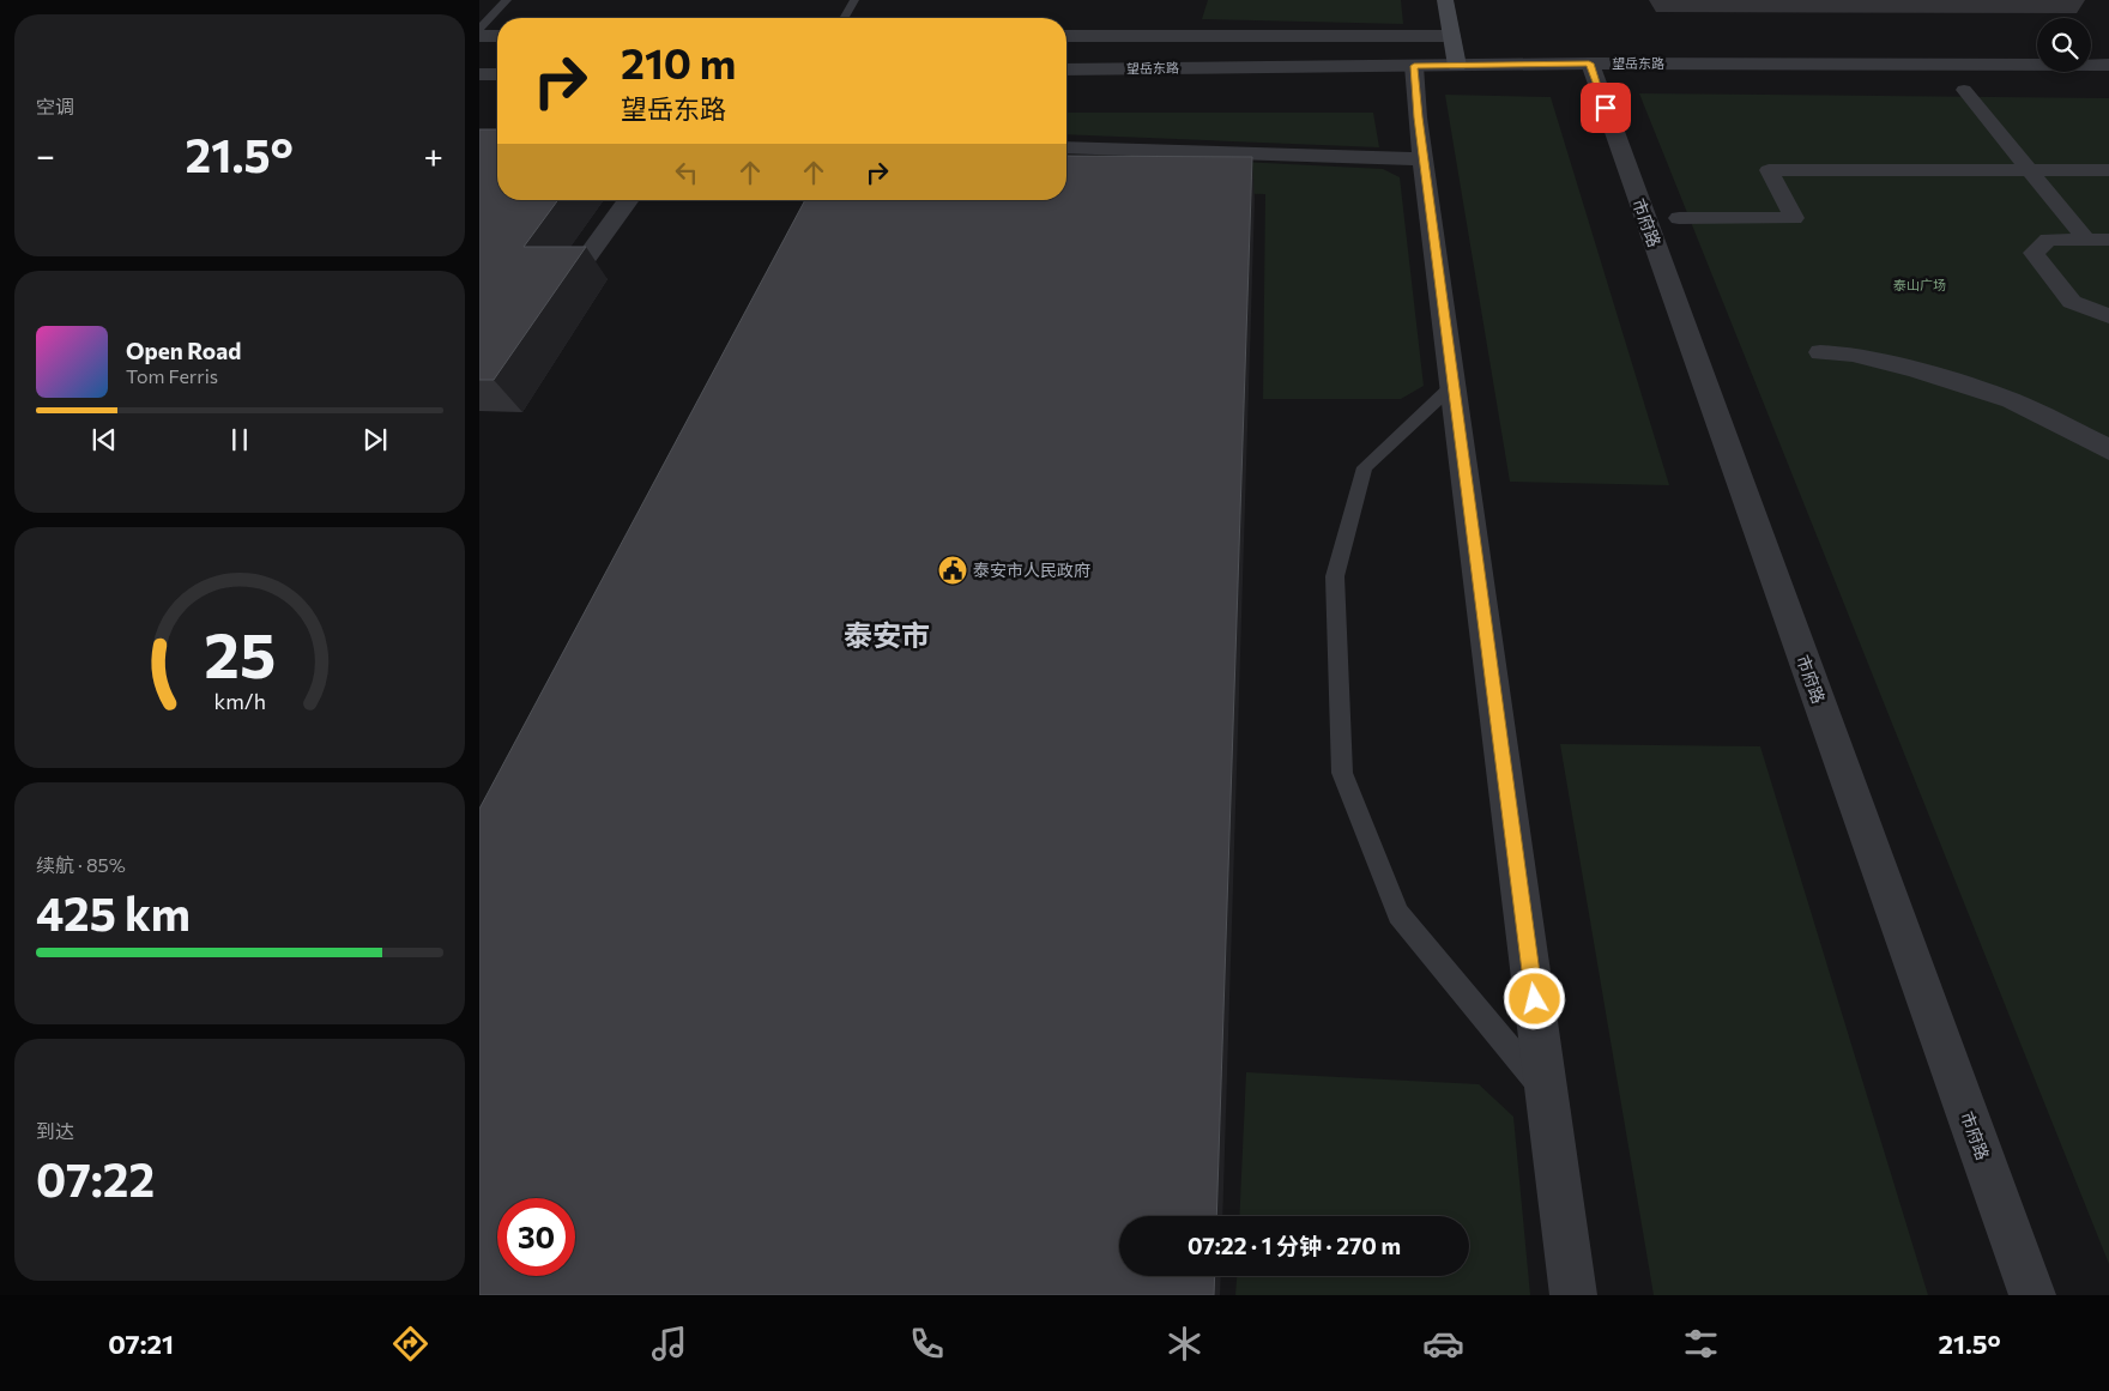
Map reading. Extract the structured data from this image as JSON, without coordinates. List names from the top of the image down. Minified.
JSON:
{"streets":{"street":["望岳东路","市府路"]},"crossings":[["望岳东路","市府路"]],"districts":["泰安市"],"parks":["泰山广场"],"places":{"public building":["泰安市人民政府"]},"page":{"tile":["空调",["续航 · 85%","425 km"],["到达","07:22"]],"turn":["210 m","望岳东路"],"heat":["−","21.5°","+"],"song":["Open Road","Tom Ferris"],"limit":"30","trip":"07:22 · 1 分钟 · 270 m","tabs":["07:21","21.5°"],"gauge":["25","km/h"]}}
